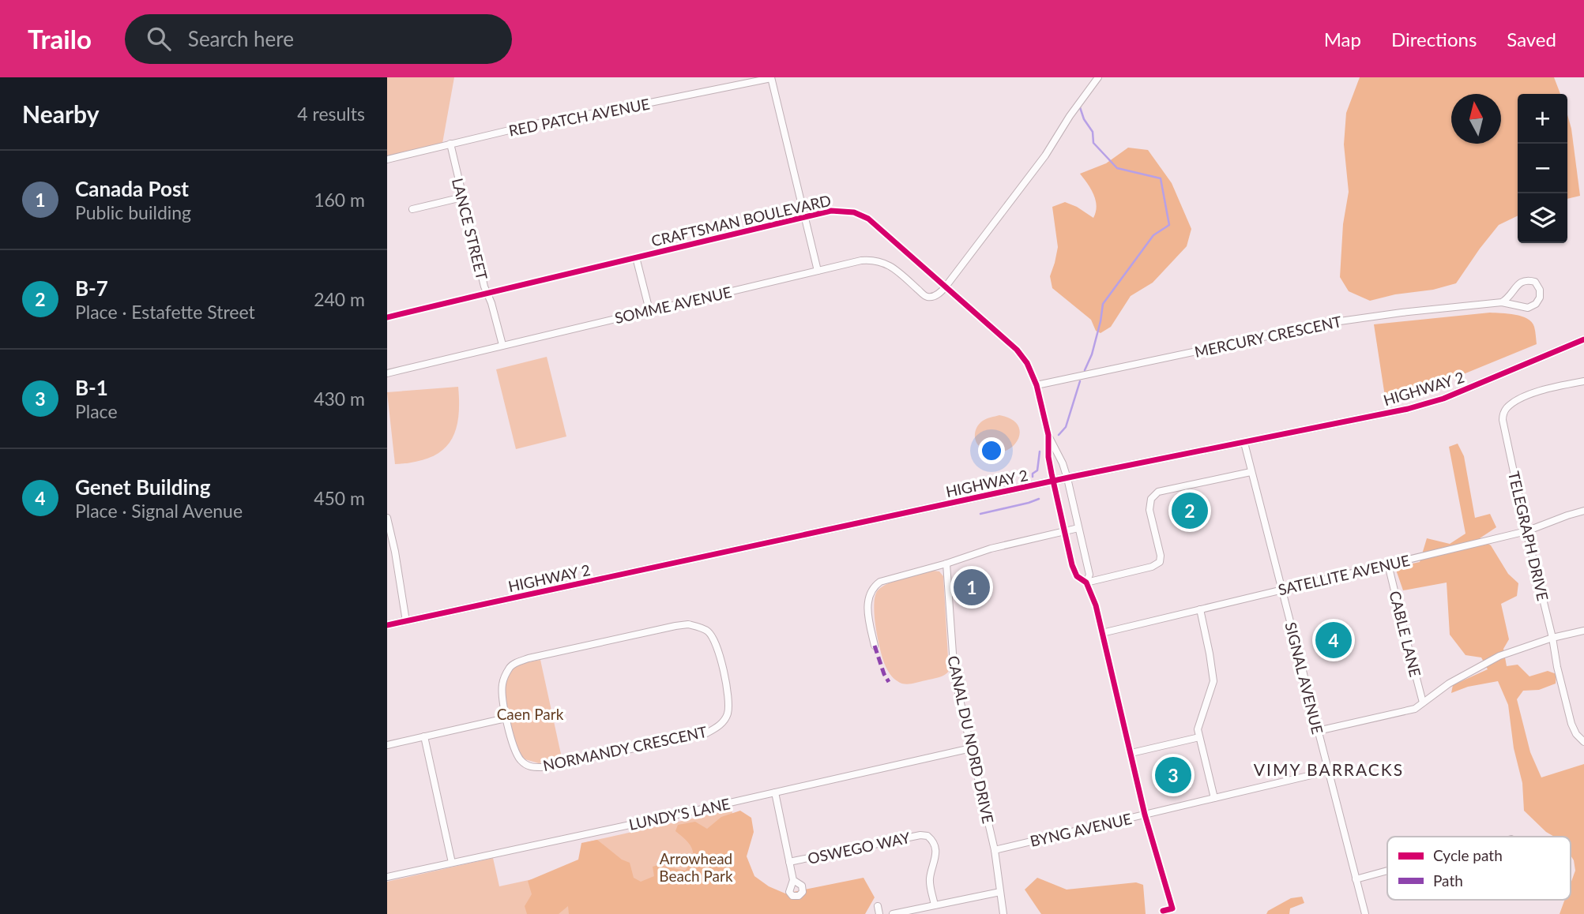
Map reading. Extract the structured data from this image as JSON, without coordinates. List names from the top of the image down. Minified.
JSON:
{"streets":{"main road":["HIGHWAY 2"],"street":["RED PATCH AVENUE","CRAFTSMAN BOULEVARD","LANCE STREET","SOMME AVENUE","MERCURY CRESCENT","TELEGRAPH DRIVE","SATELLITE AVENUE","CABLE LANE","SIGNAL AVENUE","CANAL DU NORD DRIVE","NORMANDY CRESCENT","LUNDY'S LANE","BYNG AVENUE","OSWEGO WAY"]},"crossings":[["RED PATCH AVENUE","LANCE STREET"],["CRAFTSMAN BOULEVARD","LANCE STREET"],["CRAFTSMAN BOULEVARD","SOMME AVENUE"],["CRAFTSMAN BOULEVARD","MERCURY CRESCENT"],["CRAFTSMAN BOULEVARD","HIGHWAY 2"],["LANCE STREET","SOMME AVENUE"],["HIGHWAY 2","SIGNAL AVENUE"],["TELEGRAPH DRIVE","SATELLITE AVENUE"],["SATELLITE AVENUE","CABLE LANE"],["SATELLITE AVENUE","SIGNAL AVENUE"],["SIGNAL AVENUE","BYNG AVENUE"],["CANAL DU NORD DRIVE","LUNDY'S LANE"],["CANAL DU NORD DRIVE","BYNG AVENUE"]],"districts":["VIMY BARRACKS"],"parks":["Caen Park","Arrowhead Beach Park"],"legend":["Cycle path","Path"],"north":"top","page":{"header":"Trailo","search":"Search here","nav":["Map","Directions","Saved"],"heading":["Nearby","4 results"],"map_buttons":["+","−"],"list":[{"mark":"1","name":"Canada Post","note":"Public building","value":"160 m"},{"mark":"2","name":"B-7","note":"Place · Estafette Street","value":"240 m"},{"mark":"3","name":"B-1","note":"Place","value":"430 m"},{"mark":"4","name":"Genet Building","note":"Place · Signal Avenue","value":"450 m"}],"pins":["2","1","4","3"]}}
